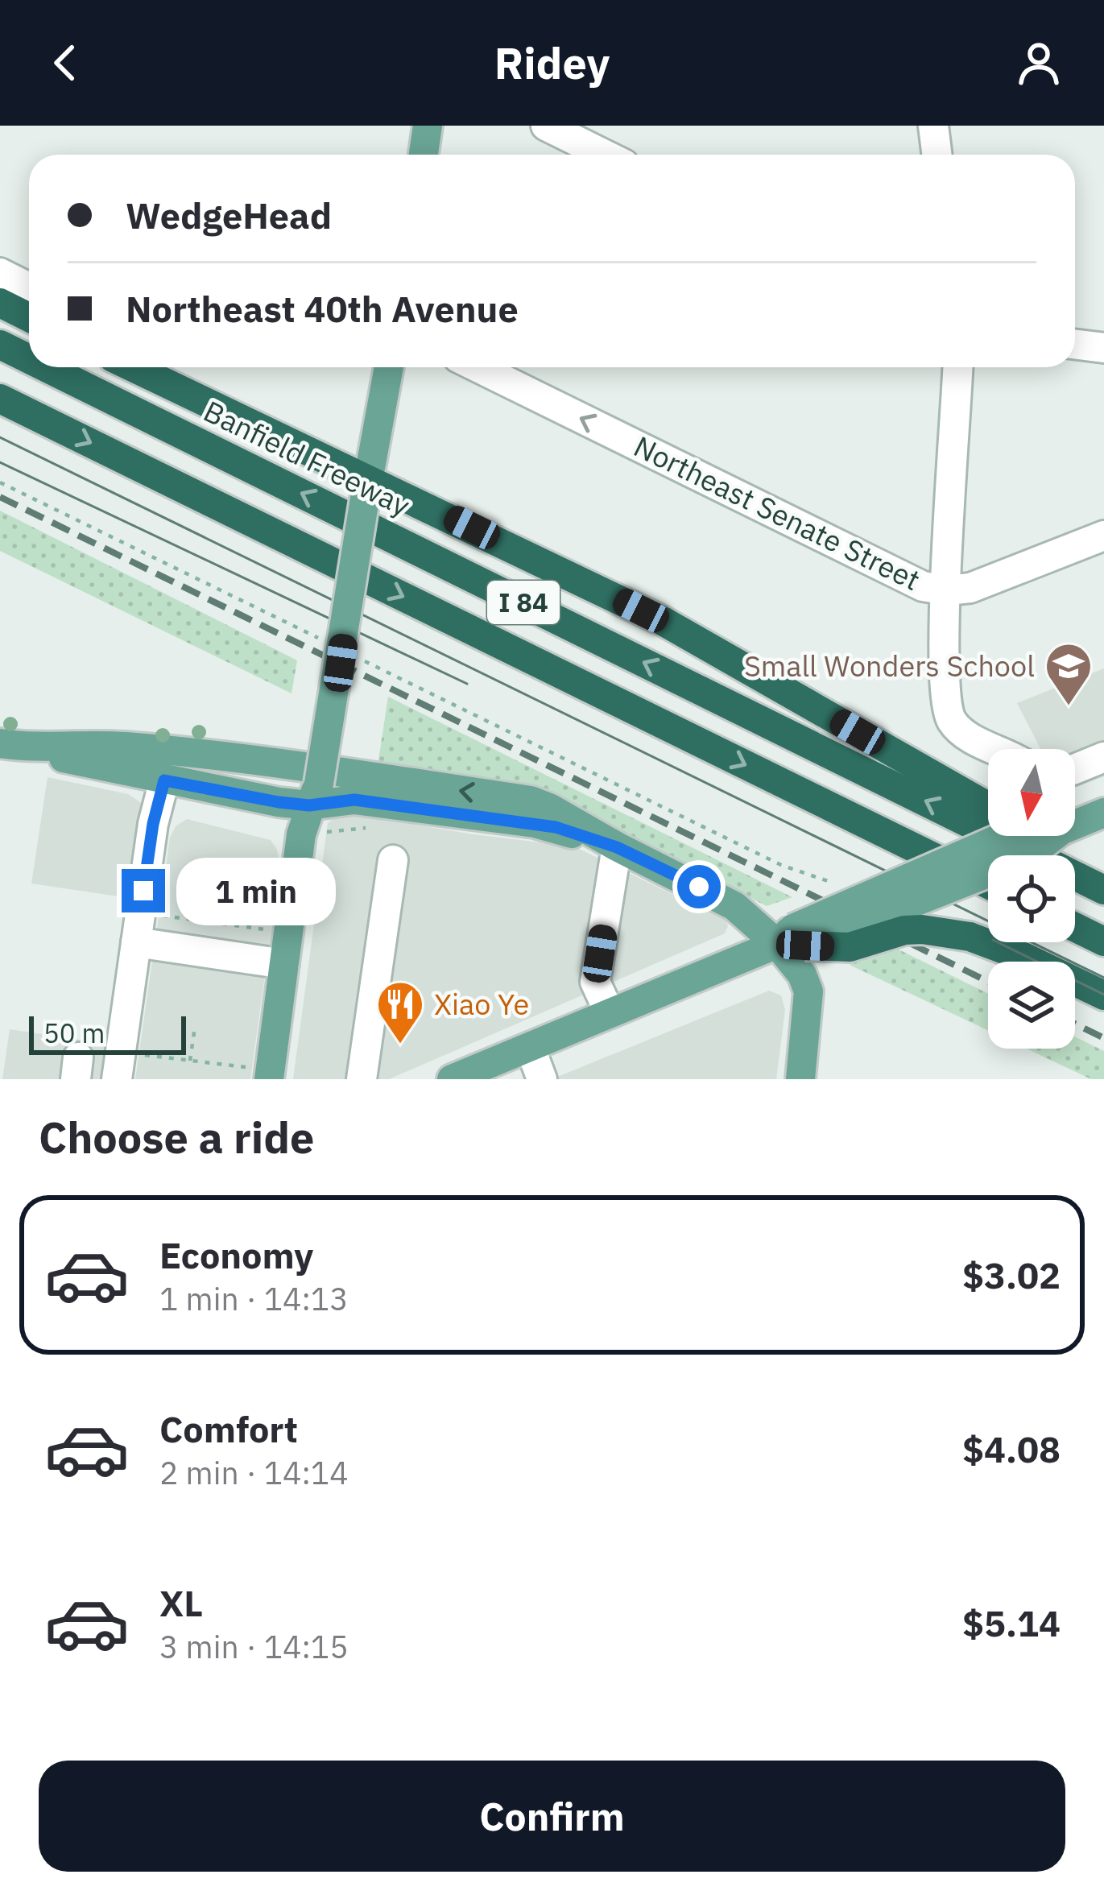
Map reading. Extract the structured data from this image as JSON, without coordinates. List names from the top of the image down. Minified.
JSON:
{"streets":{"highway":["Banfield Freeway","I 84"],"street":["Northeast Senate Street"]},"one_way":["Northeast Senate Street"],"places":{"school or university":["Small Wonders School"],"restaurant":["Xiao Ye"]},"scale_bar":"50 m","north":"bottom","page":{"header":"Ridey","banner":["WedgeHead","Northeast 40th Avenue"],"bubble":"1 min","scale":"50 m","heading":"Choose a ride","list":[{"name":"Economy","note":"1 min · 14:13","value":"$3.02"},{"name":"Comfort","note":"2 min · 14:14","value":"$4.08"},{"name":"XL","note":"3 min · 14:15","value":"$5.14"}],"buttons":"Confirm"}}
